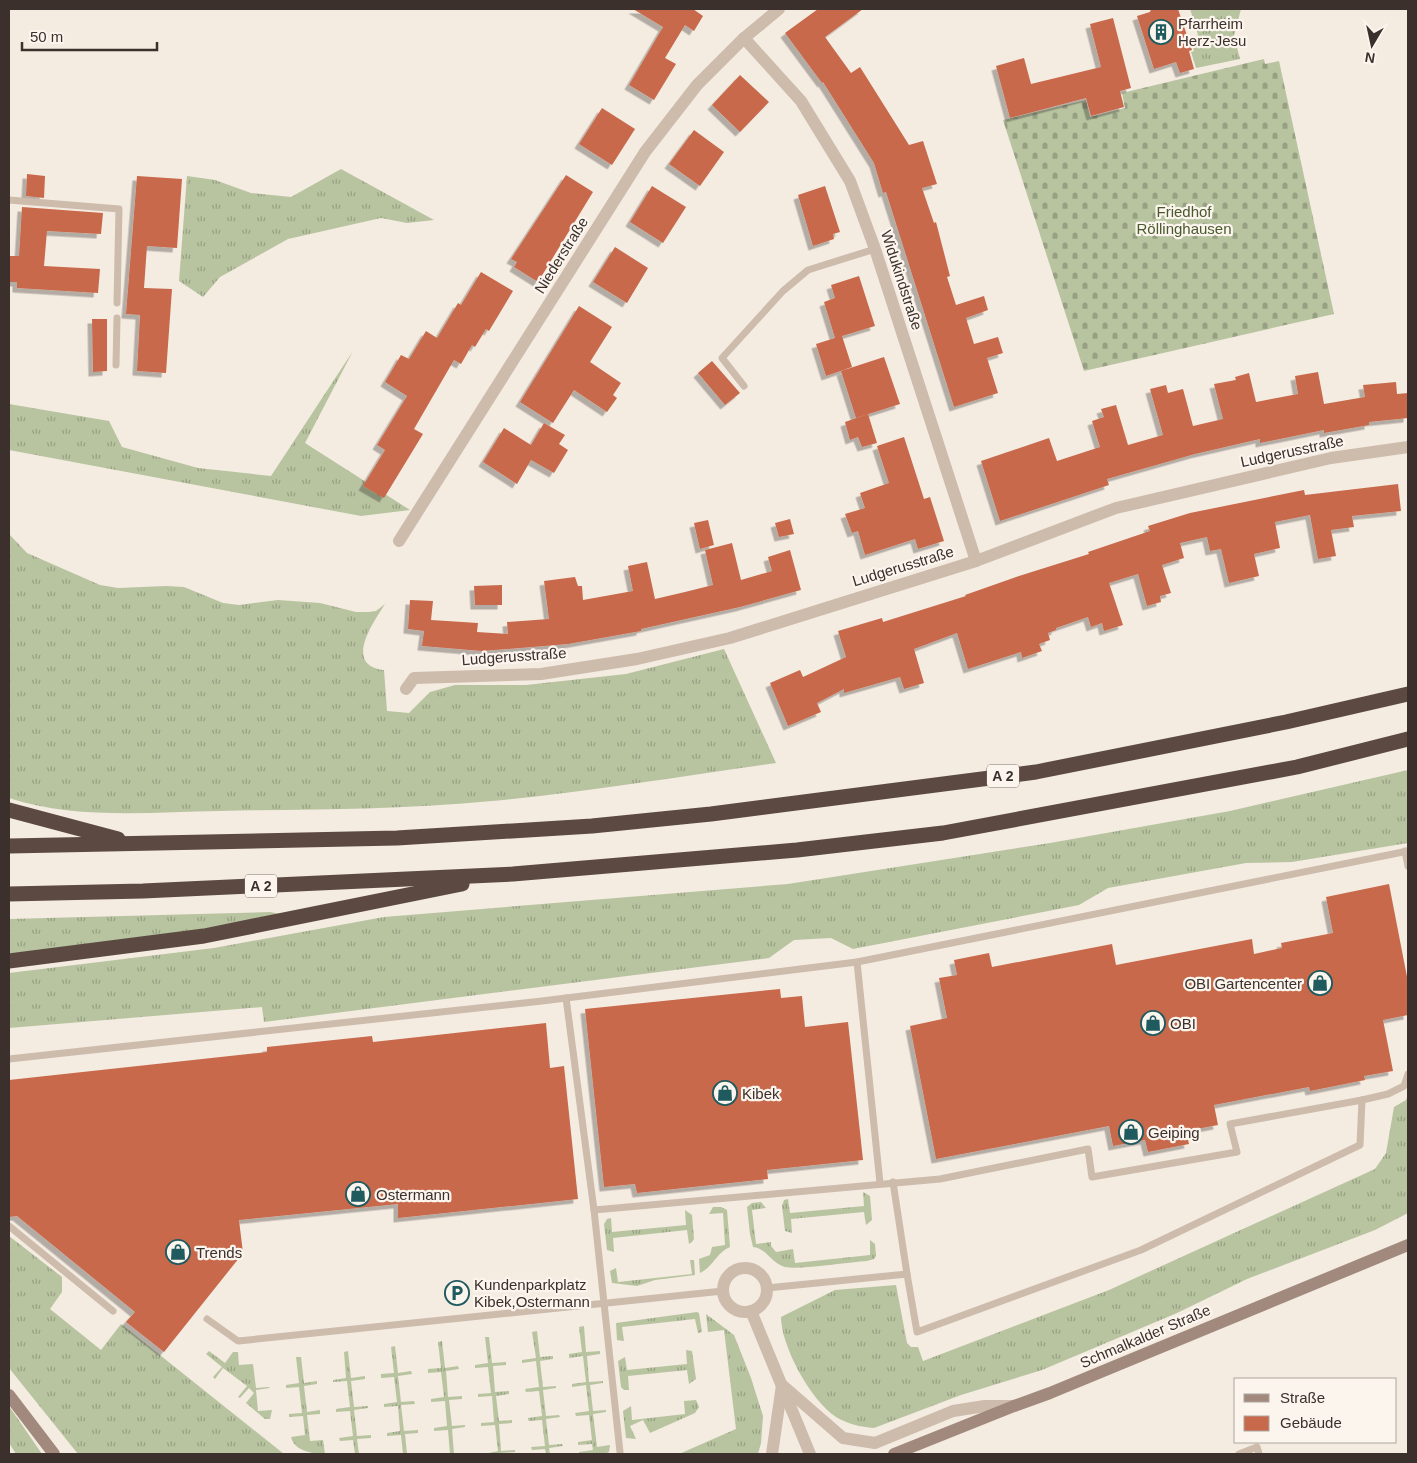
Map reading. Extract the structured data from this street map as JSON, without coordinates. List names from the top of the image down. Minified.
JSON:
{"streets":{"highway":["A 2"],"main road":["Schmalkalder Straße"],"street":["Niederstraße","Widukindstraße","Ludgerusstraße"]},"crossings":[["Niederstraße","Widukindstraße"],["Widukindstraße","Ludgerusstraße"]],"parks":["Friedhof Röllinghausen"],"places":{"building":["Pfarrheim Herz-Jesu"],"shop":["OBI Gartencenter","OBI","Kibek","Geiping","Ostermann","Trends"],"parking":["Kundenparkplatz Kibek,Ostermann"]},"legend":["Straße","Gebäude"],"scale_bar":"50 m","north":"bottom"}
